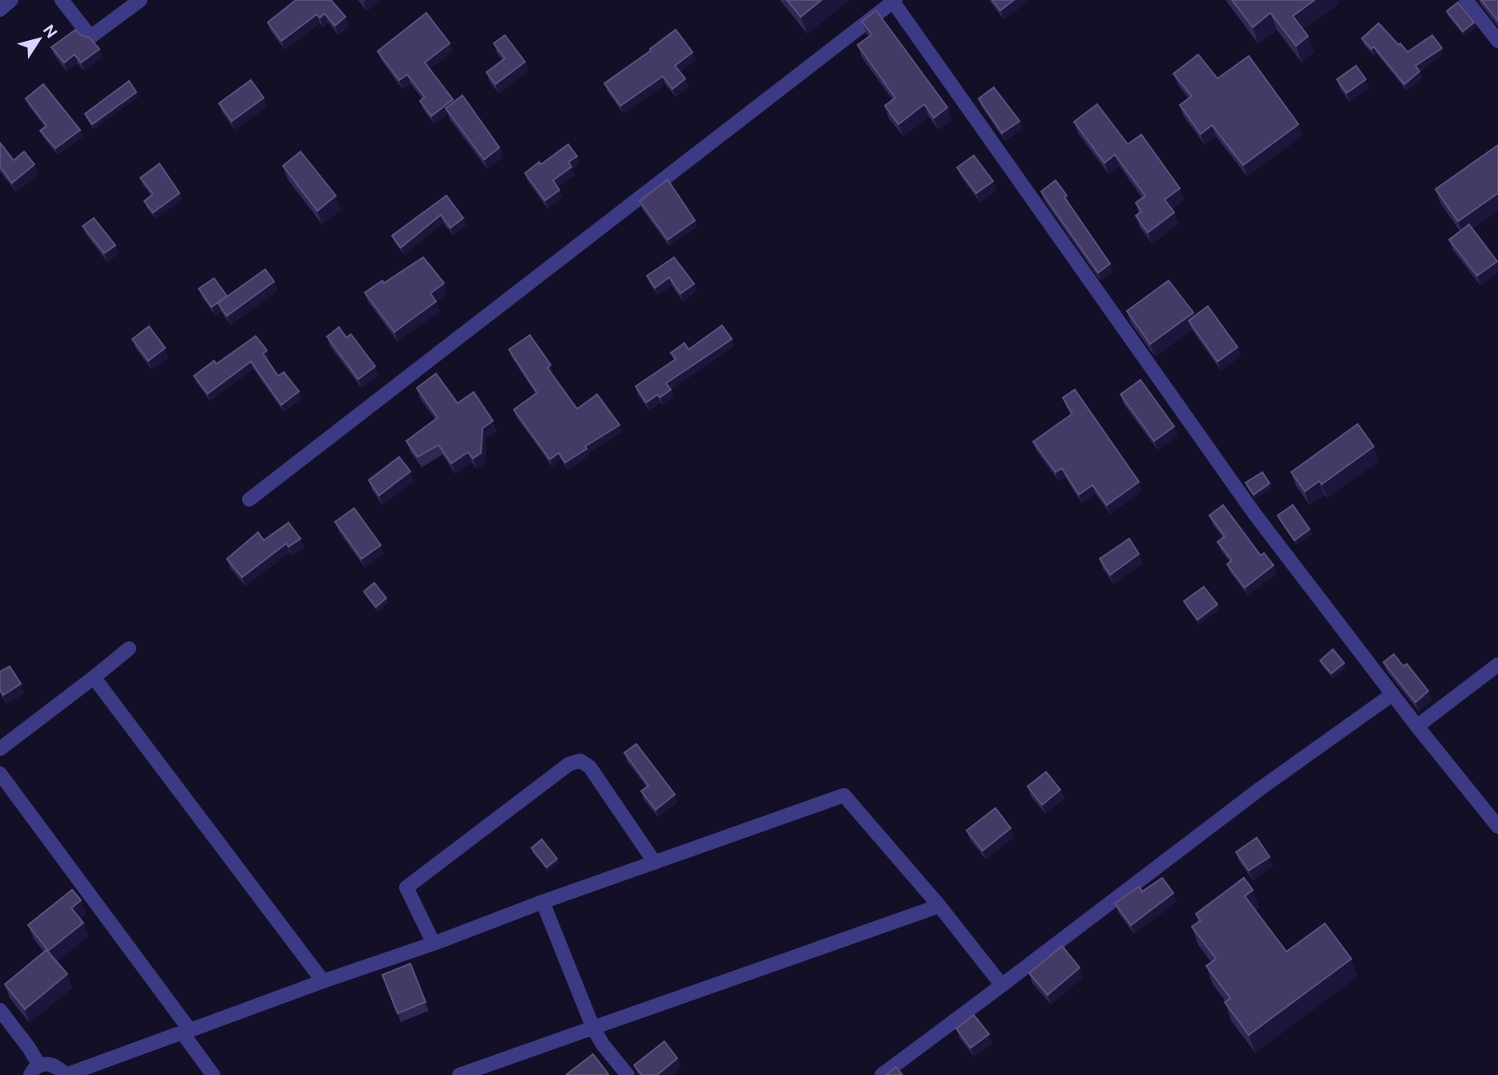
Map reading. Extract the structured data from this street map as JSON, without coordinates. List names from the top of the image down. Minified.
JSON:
{"north":"top right"}
